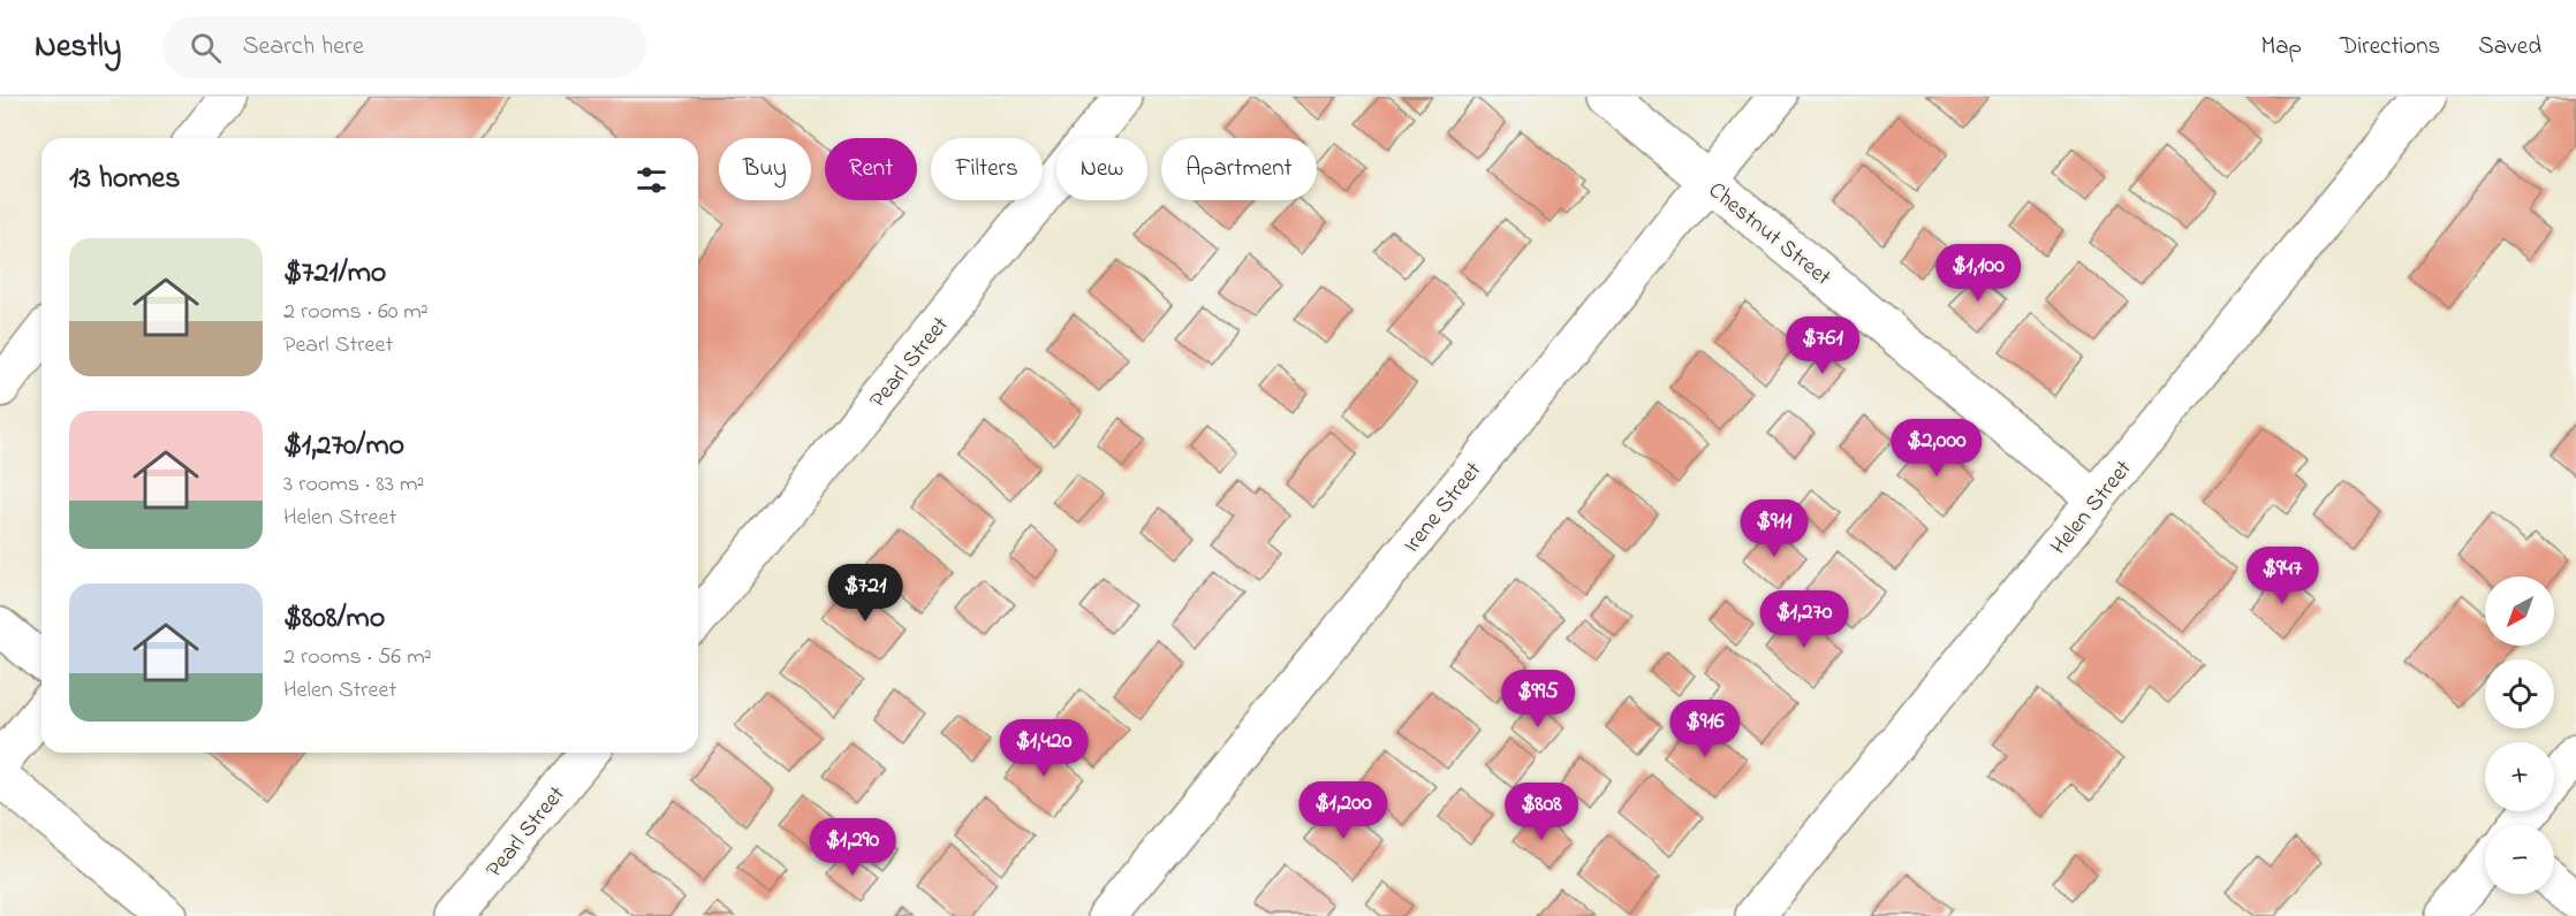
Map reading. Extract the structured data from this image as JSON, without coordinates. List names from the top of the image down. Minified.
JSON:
{"streets":{"street":["Chestnut Street","Pearl Street","Irene Street","Helen Street"]},"crossings":[["Chestnut Street","Irene Street"],["Chestnut Street","Helen Street"]],"north":"bottom left","page":{"header":"Nestly","search":"Search here","nav":["Map","Directions","Saved"],"chip":["Buy","Rent","Filters","New","Apartment"],"heading":"13 homes","list":[{"name":"$721/mo","note":"2 rooms · 60 m² · Pearl Street"},{"name":"$1,270/mo","note":"3 rooms · 83 m² · Helen Street"},{"name":"$808/mo","note":"2 rooms · 56 m² · Helen Street"}],"price":["$1,100","$761","$2,000","$911","$947","$721","$1,270","$995","$916","$1,420","$1,200","$808","$1,290"],"map_buttons":["+","−"]}}
